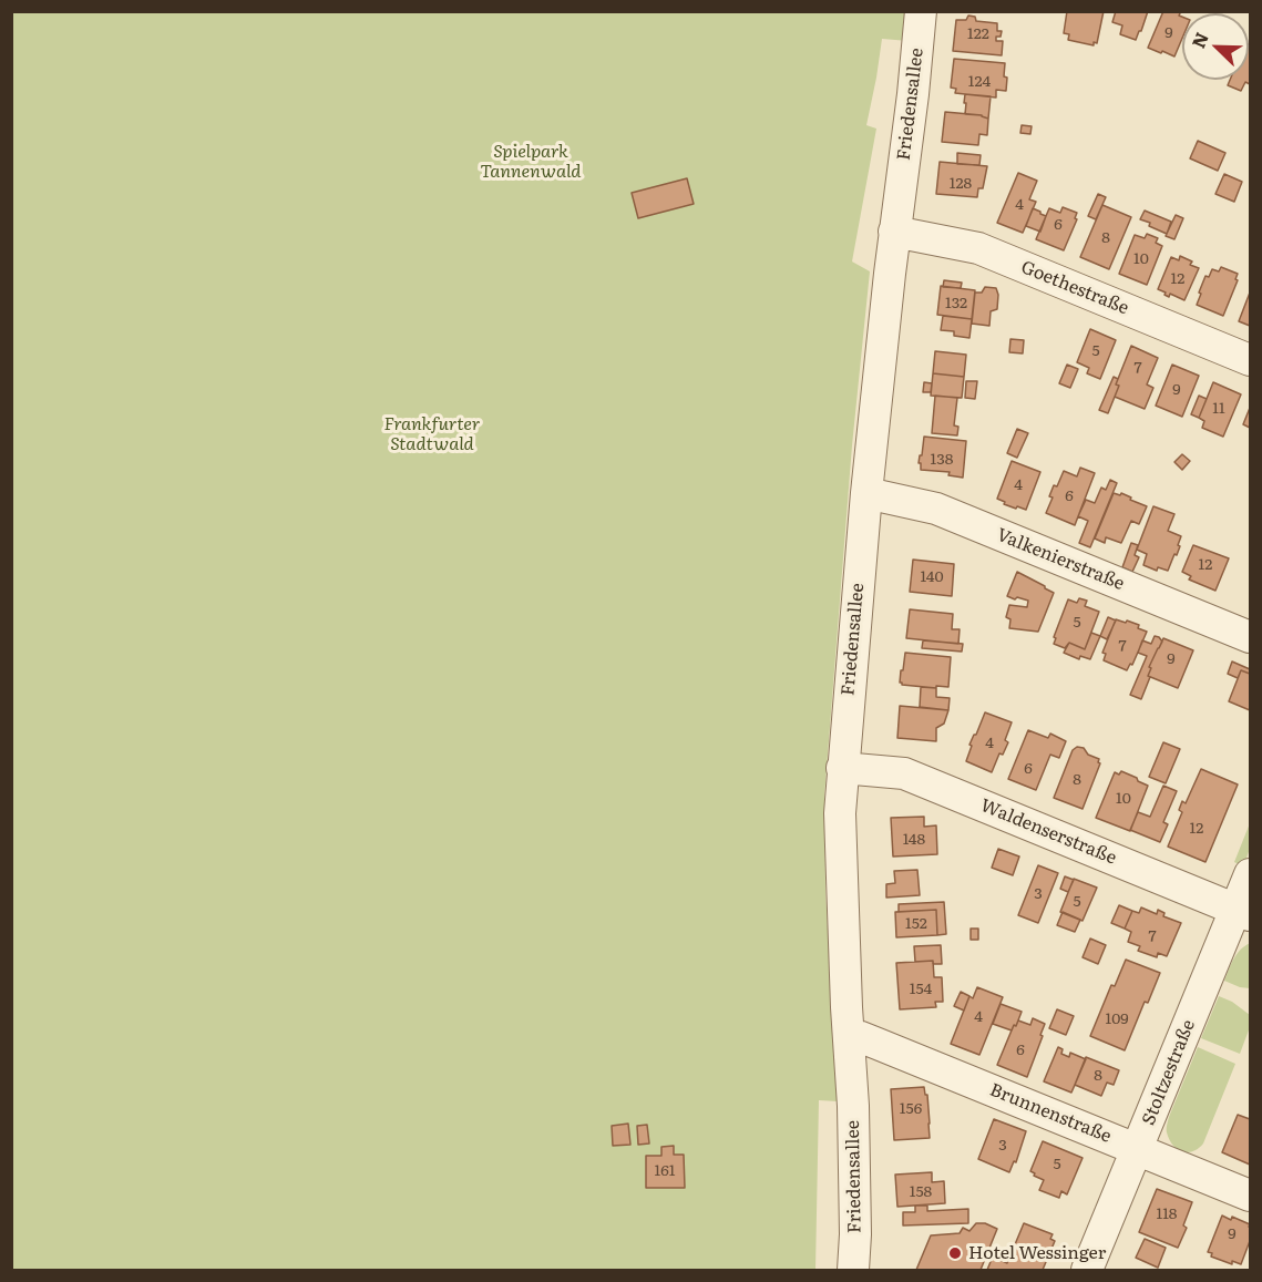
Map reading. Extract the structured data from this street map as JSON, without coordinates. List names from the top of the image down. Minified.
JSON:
{"streets":{"street":["Friedensallee","Goethestraße","Valkenierstraße","Waldenserstraße","Stoltzestraße","Brunnenstraße"]},"crossings":[["Friedensallee","Goethestraße"],["Friedensallee","Valkenierstraße"],["Friedensallee","Waldenserstraße"],["Friedensallee","Brunnenstraße"],["Waldenserstraße","Stoltzestraße"],["Stoltzestraße","Brunnenstraße"]],"parks":["Spielpark Tannenwald","Frankfurter Stadtwald"],"places":["Hotel Wessinger"],"house_numbers":["9","122","124","128","4","6","8","10","12","132","5","7","9","11","138","4","6","12","140","5","7","9","4","6","8","10","12","148","3","5","152","7","154","4","109","6","8","156","3","5","161","158","118","9"],"north":"top left"}
